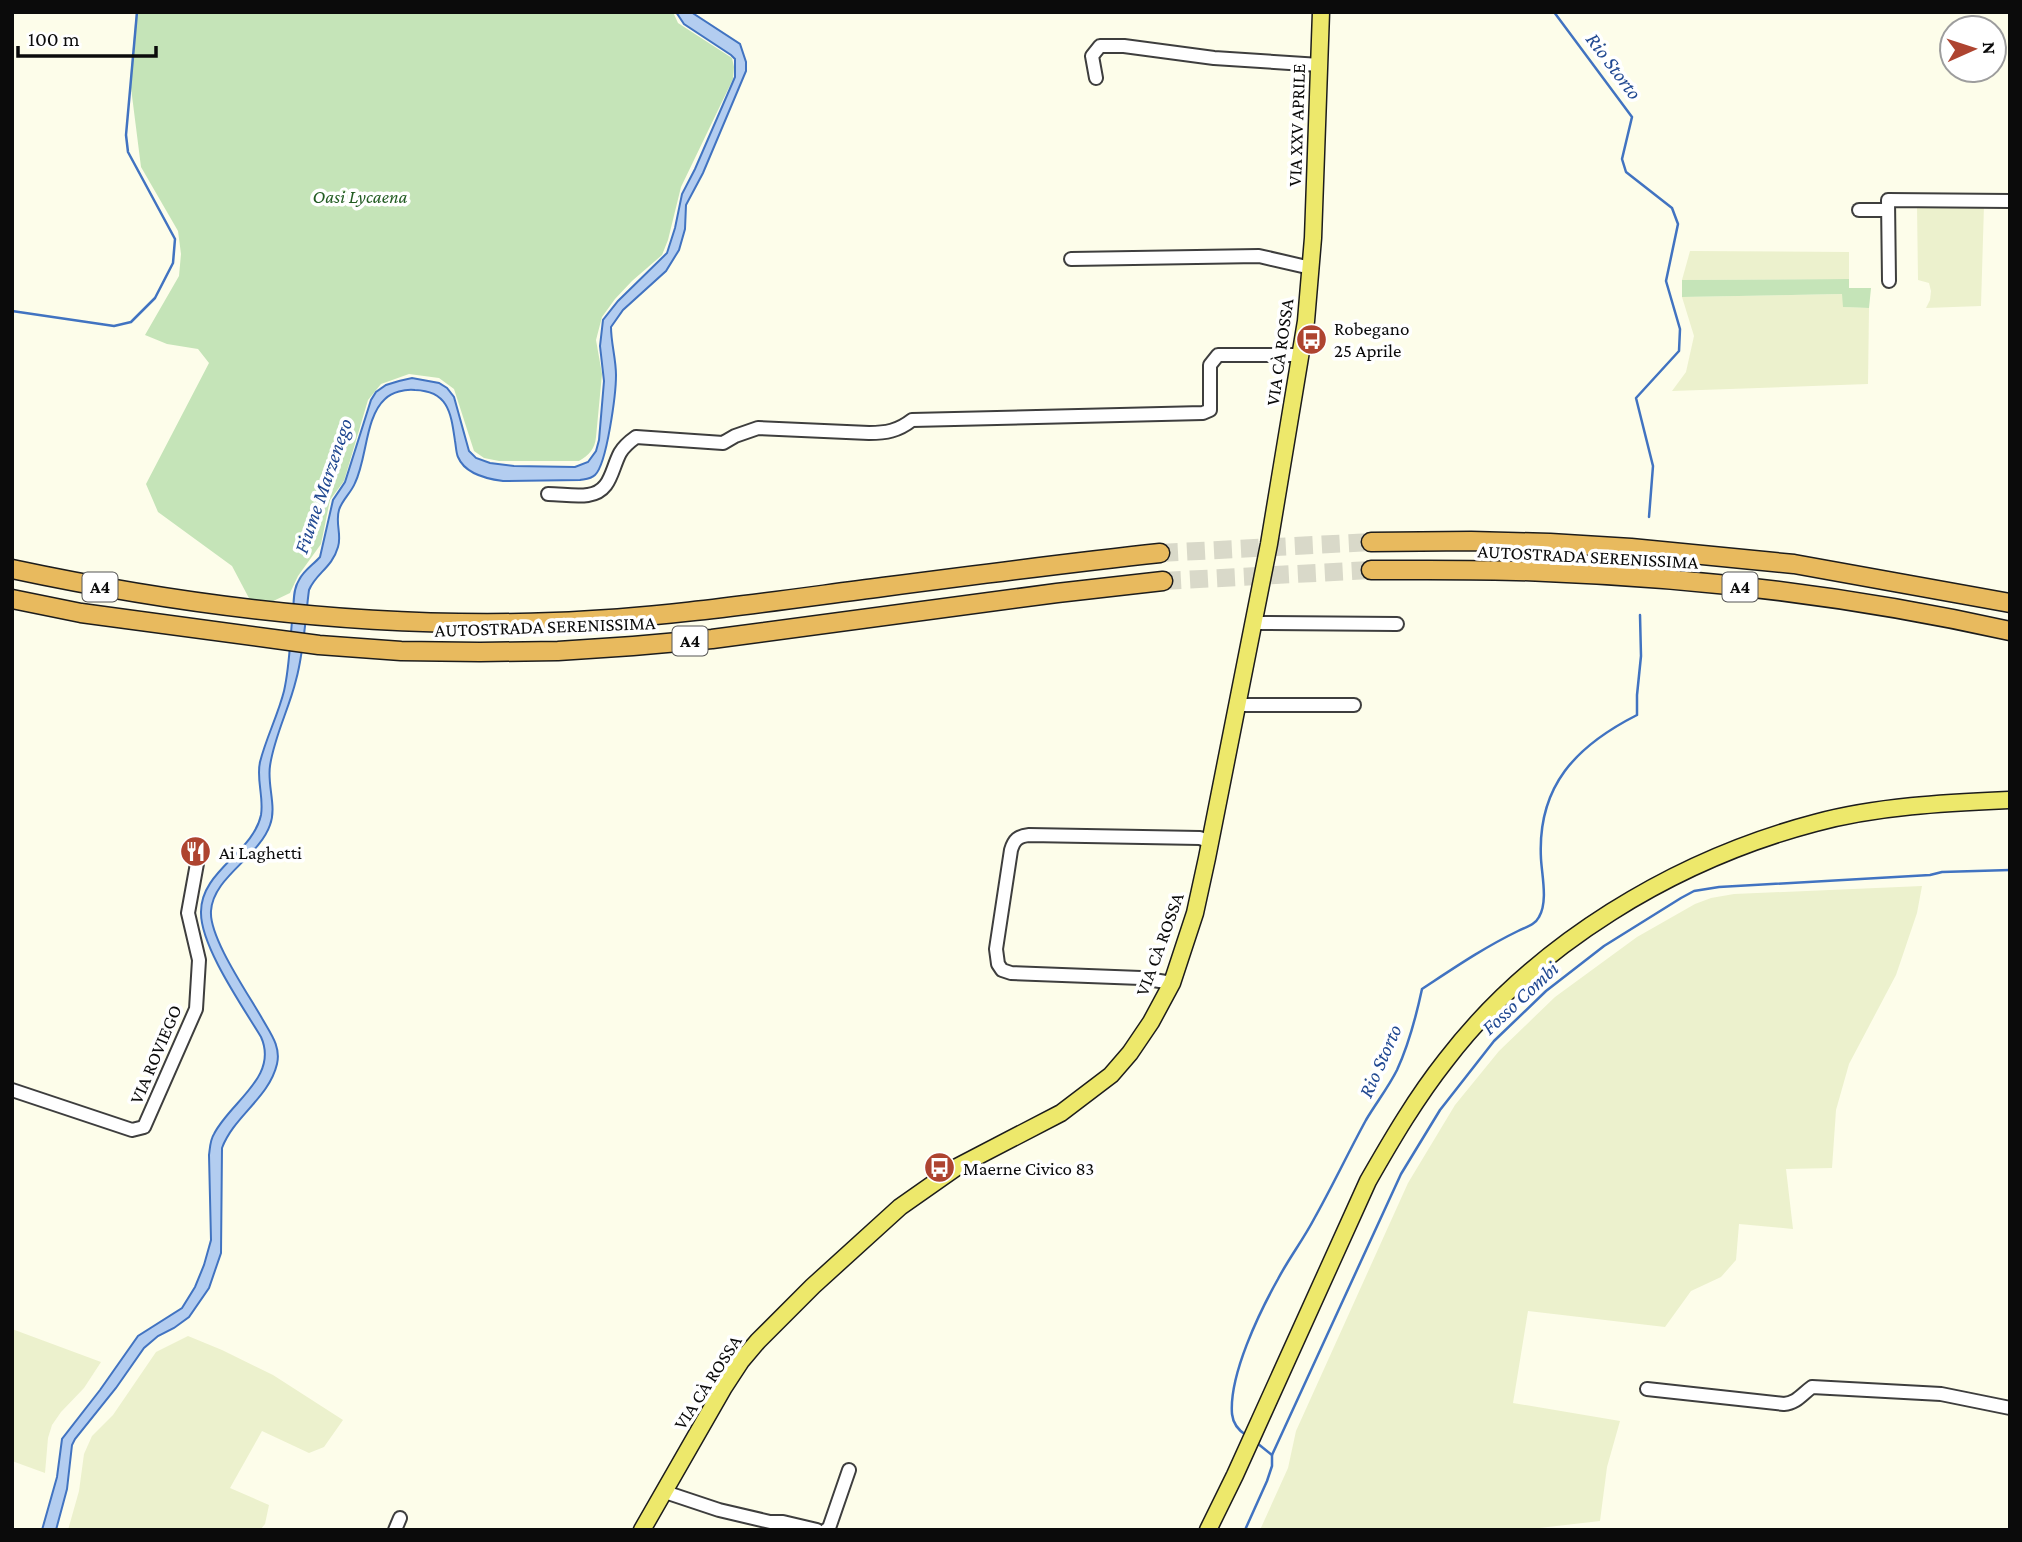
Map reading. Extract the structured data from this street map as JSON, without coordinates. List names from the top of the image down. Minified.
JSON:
{"streets":{"highway":["AUTOSTRADA SERENISSIMA","A4"],"main road":["VIA XXV APRILE","VIA CÀ ROSSA"],"street":["VIA ROVIEGO"]},"crossings":[["VIA XXV APRILE","VIA CÀ ROSSA"]],"water":["Rio Storto","Fiume Marzenego","Fosso Combi"],"parks":["Oasi Lycaena"],"places":{"bus stop":["Robegano 25 Aprile","Maerne Civico 83"],"restaurant":["Ai Laghetti"]},"scale_bar":"100 m","north":"right"}
